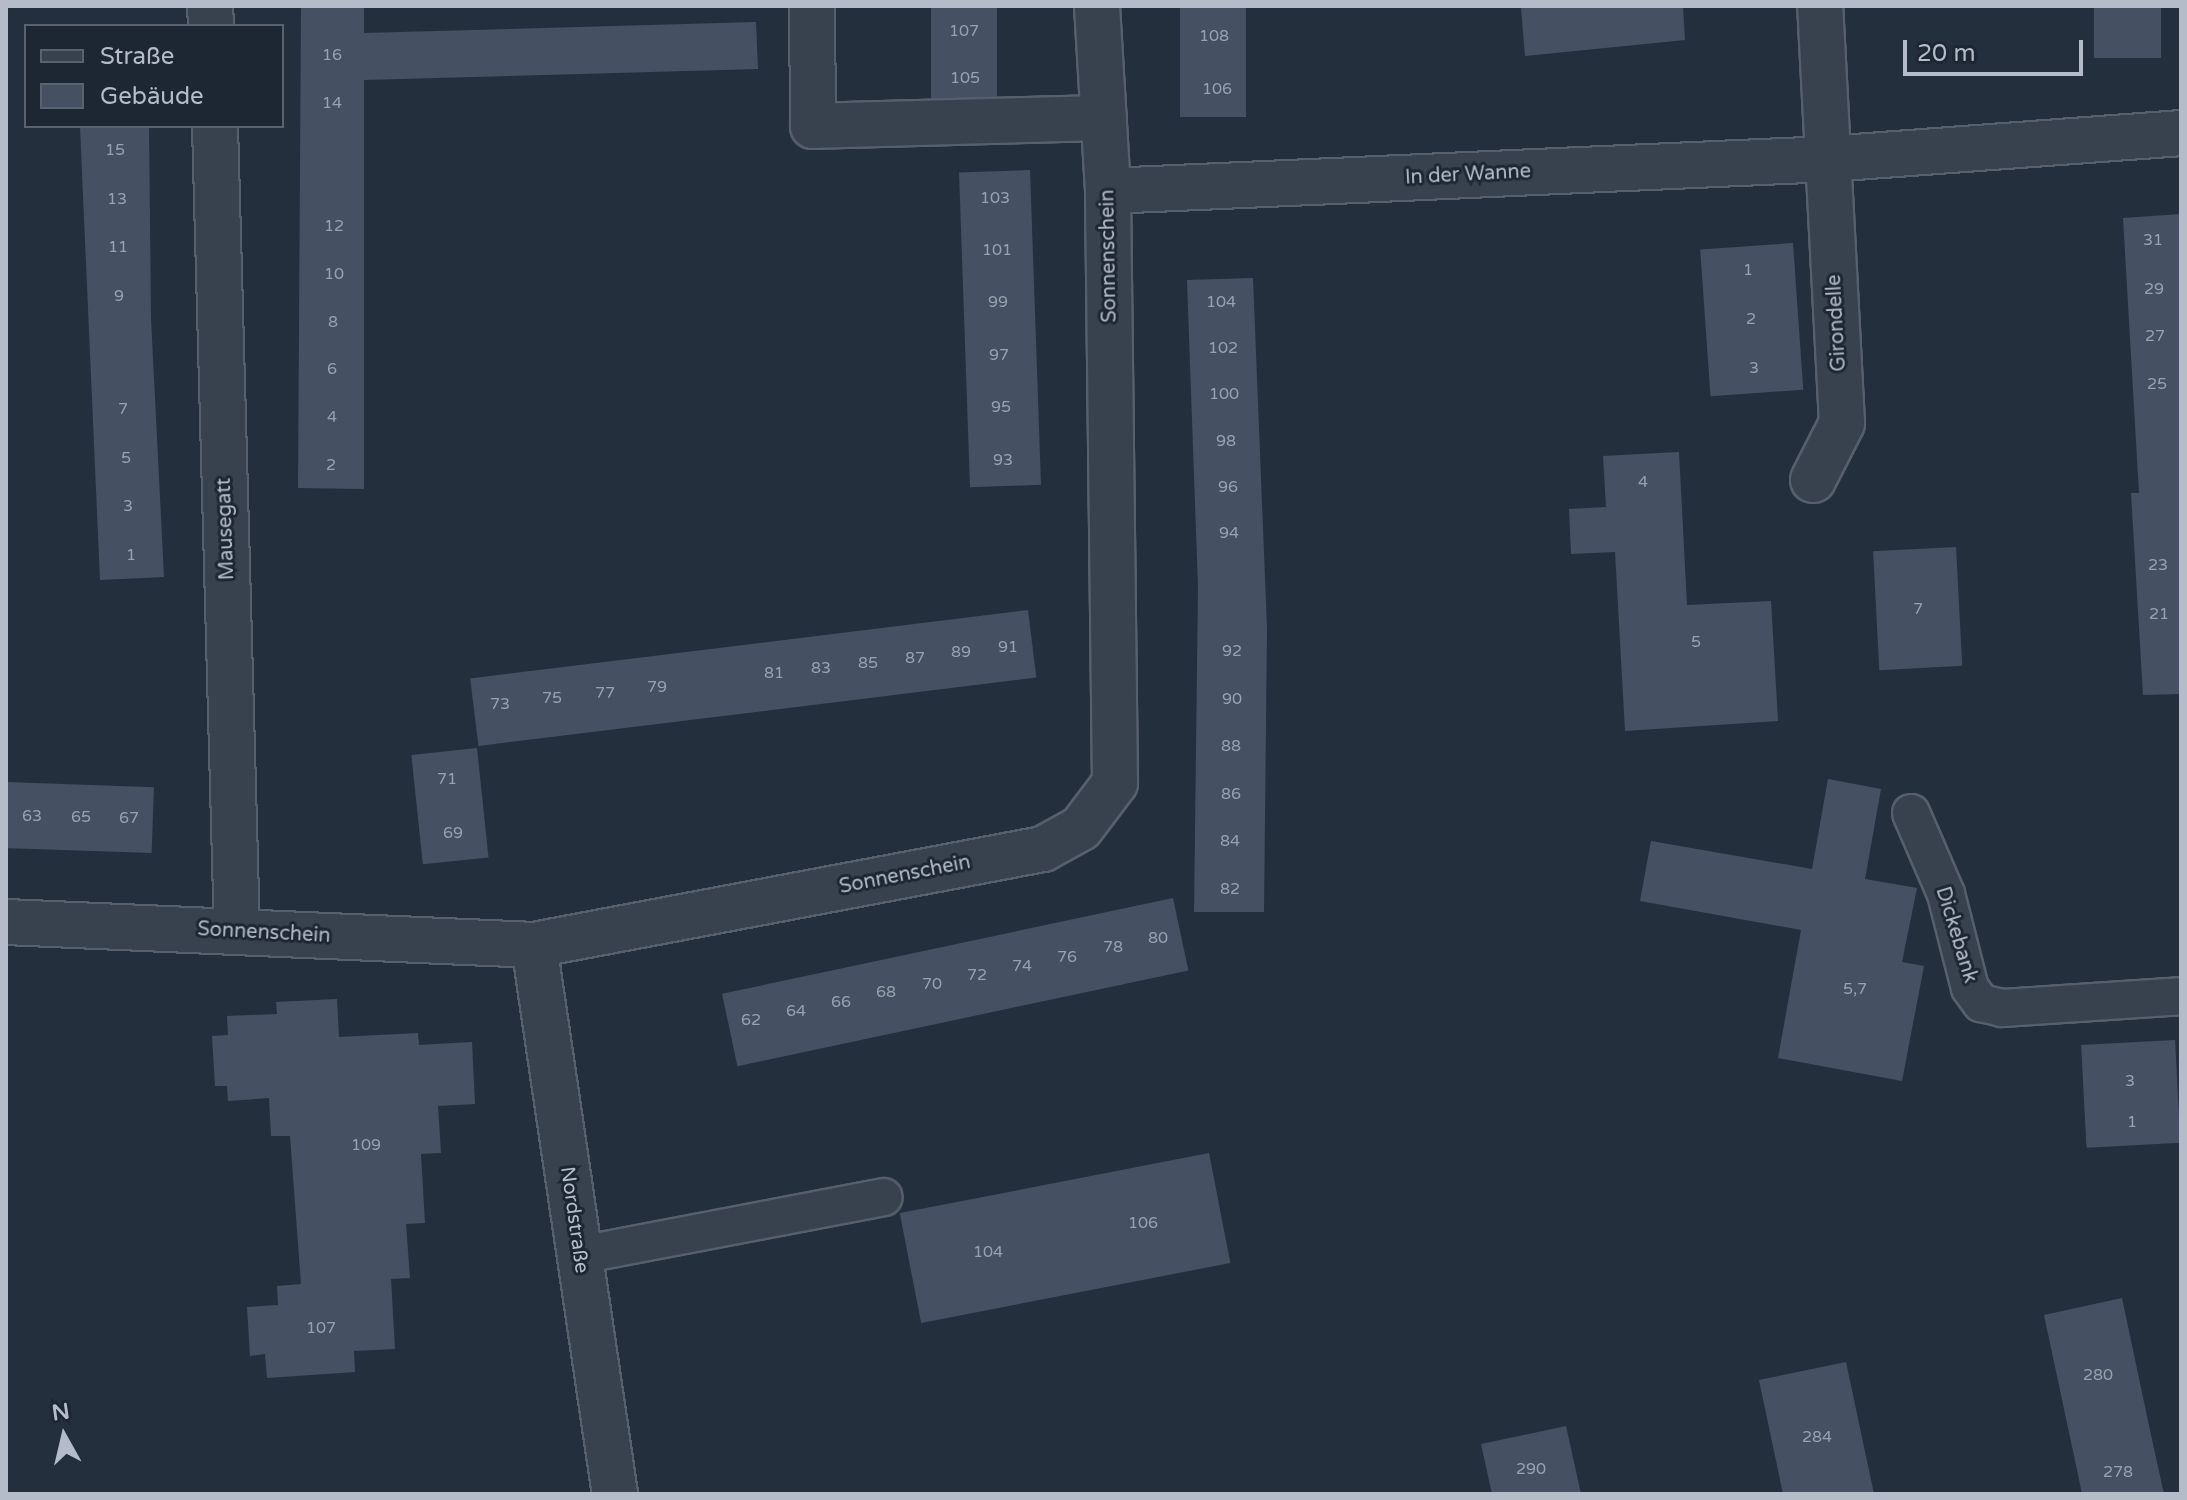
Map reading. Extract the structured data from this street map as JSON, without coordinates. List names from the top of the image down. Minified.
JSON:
{"streets":{"street":["In der Wanne","Sonnenschein","Girondelle","Mausegatt","Nordstraße"],"lane":["Dickebank"]},"crossings":[["In der Wanne","Sonnenschein"],["In der Wanne","Girondelle"],["Sonnenschein","Mausegatt"],["Sonnenschein","Nordstraße"]],"house_numbers":["107","108","16","105","106","14","15","103","13","12","31","11","101","1","10","29","9","99","104","2","8","27","102","97","3","6","25","100","95","7","4","98","5","93","2","4","96","3","94","1","23","7","21","5","91","92","89","87","85","83","81","79","77","75","90","73","88","71","86","63","65","67","69","84","82","80","78","76","74","72","70","5,7","68","66","64","62","3","1","109","106","104","107","280","284","290","278"],"legend":["Straße","Gebäude"],"scale_bar":"20 m","north":"top"}
